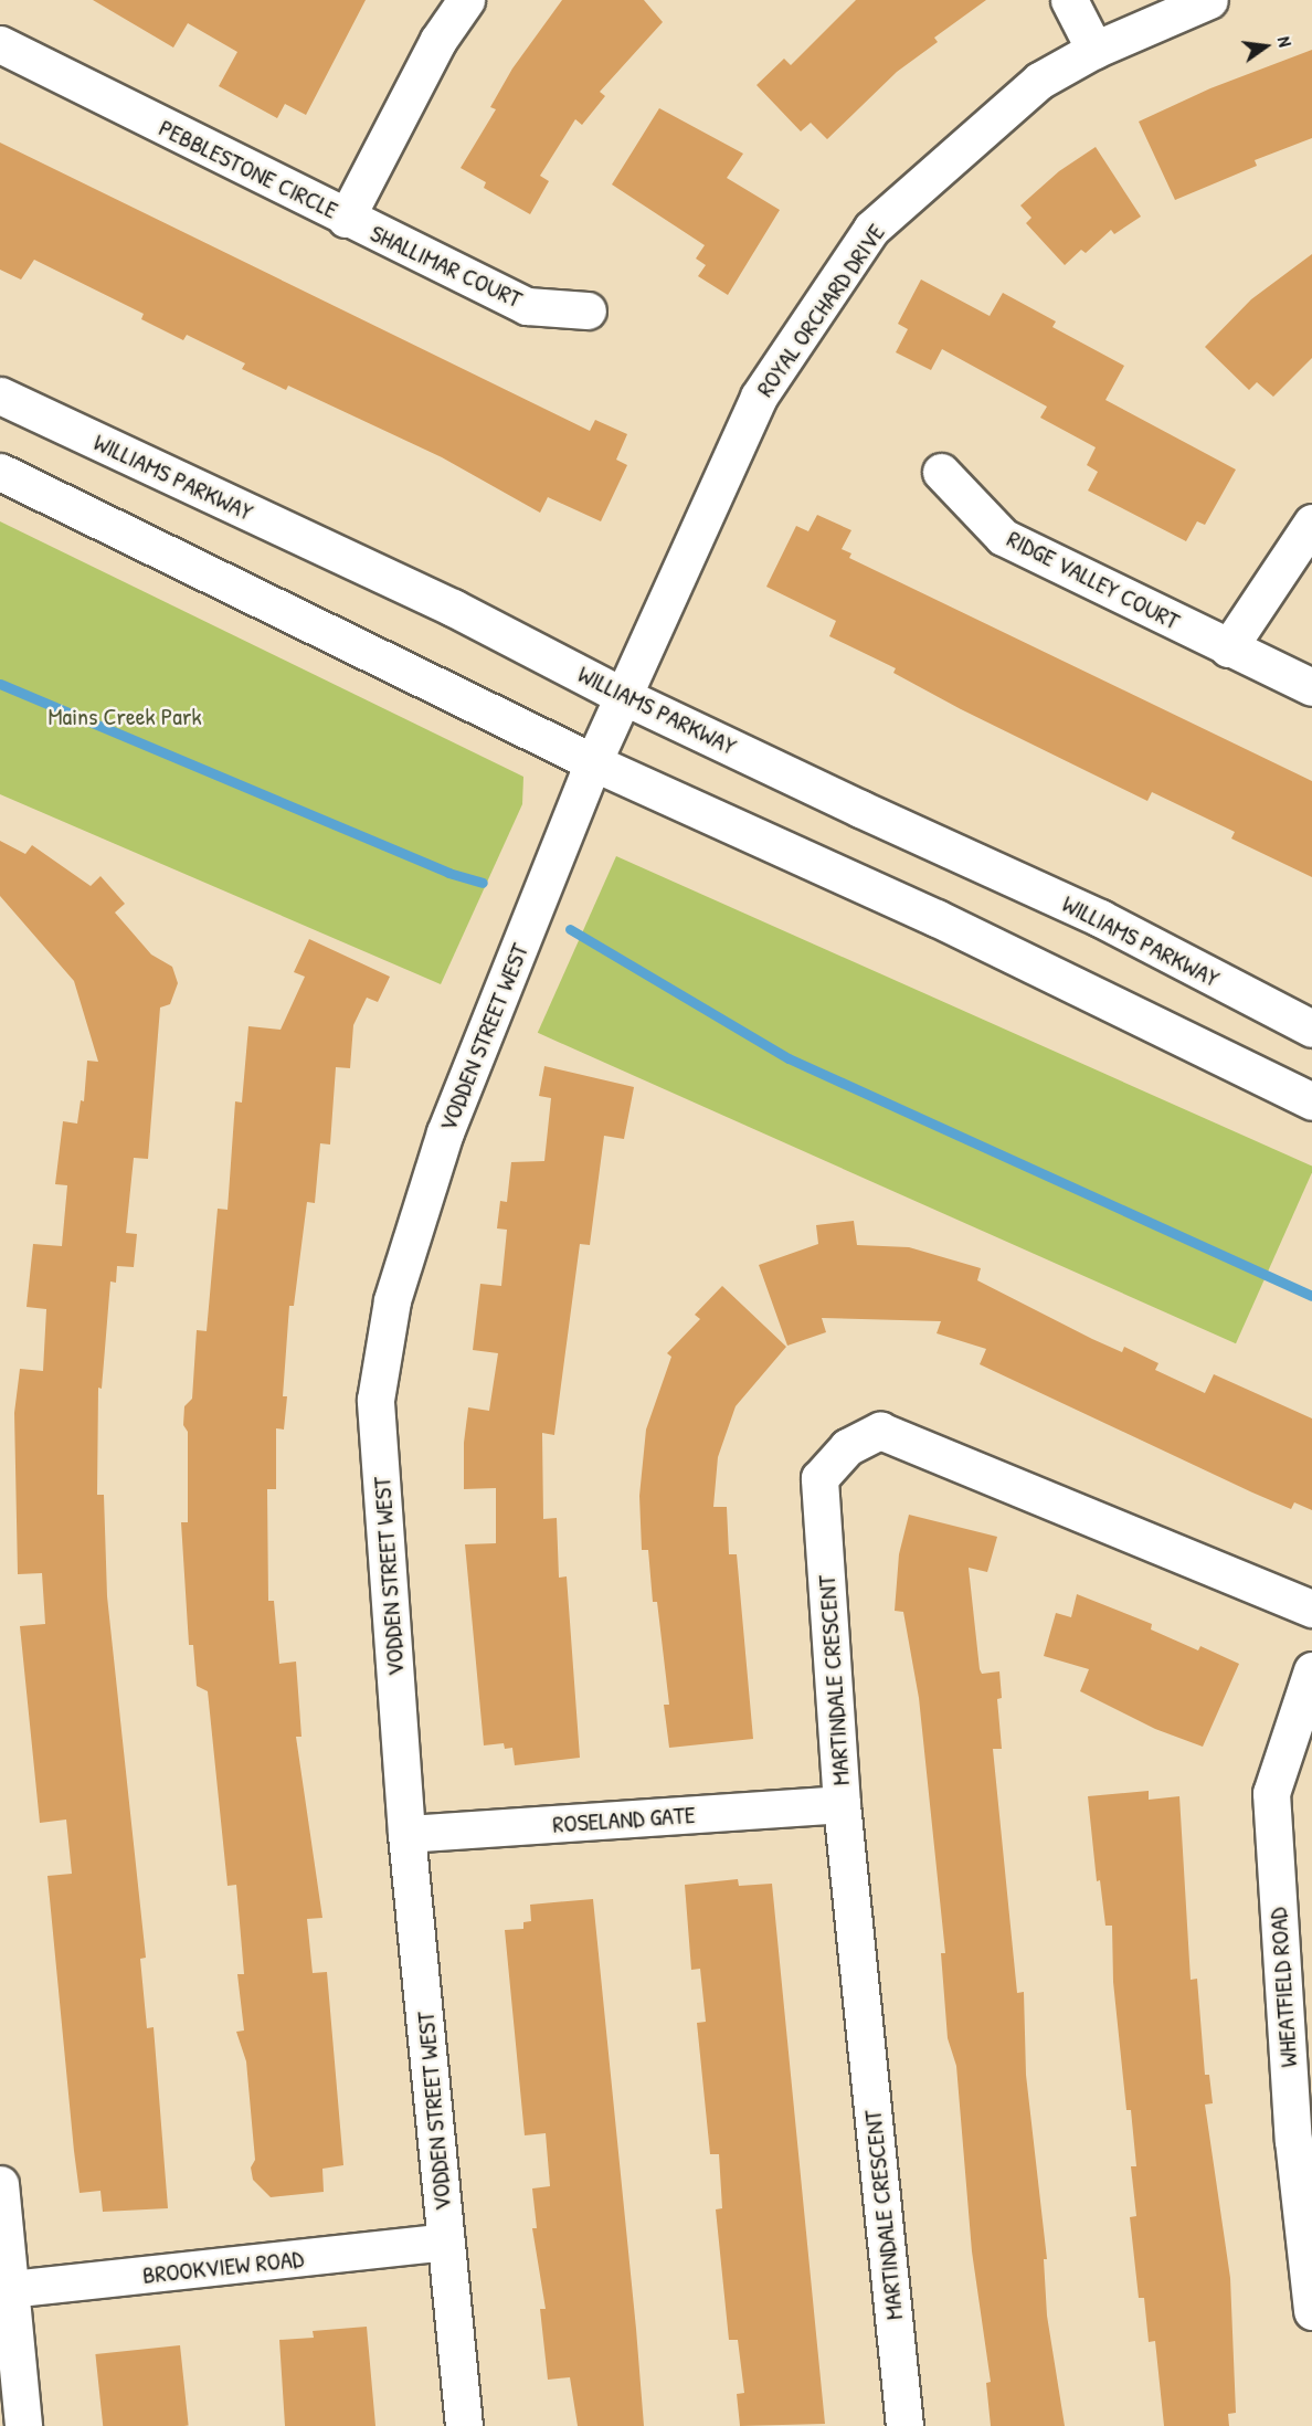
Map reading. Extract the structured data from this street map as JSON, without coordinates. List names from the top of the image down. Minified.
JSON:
{"streets":{"street":["PEBBLESTONE CIRCLE","SHALLIMAR COURT","ROYAL ORCHARD DRIVE","WILLIAMS PARKWAY","RIDGE VALLEY COURT","VODDEN STREET WEST","MARTINDALE CRESCENT","ROSELAND GATE","WHEATFIELD ROAD","BROOKVIEW ROAD"]},"crossings":[["PEBBLESTONE CIRCLE","SHALLIMAR COURT"],["ROYAL ORCHARD DRIVE","WILLIAMS PARKWAY"],["ROYAL ORCHARD DRIVE","VODDEN STREET WEST"],["VODDEN STREET WEST","ROSELAND GATE"],["VODDEN STREET WEST","BROOKVIEW ROAD"],["MARTINDALE CRESCENT","ROSELAND GATE"]],"parks":["Mains Creek Park"],"north":"right"}
